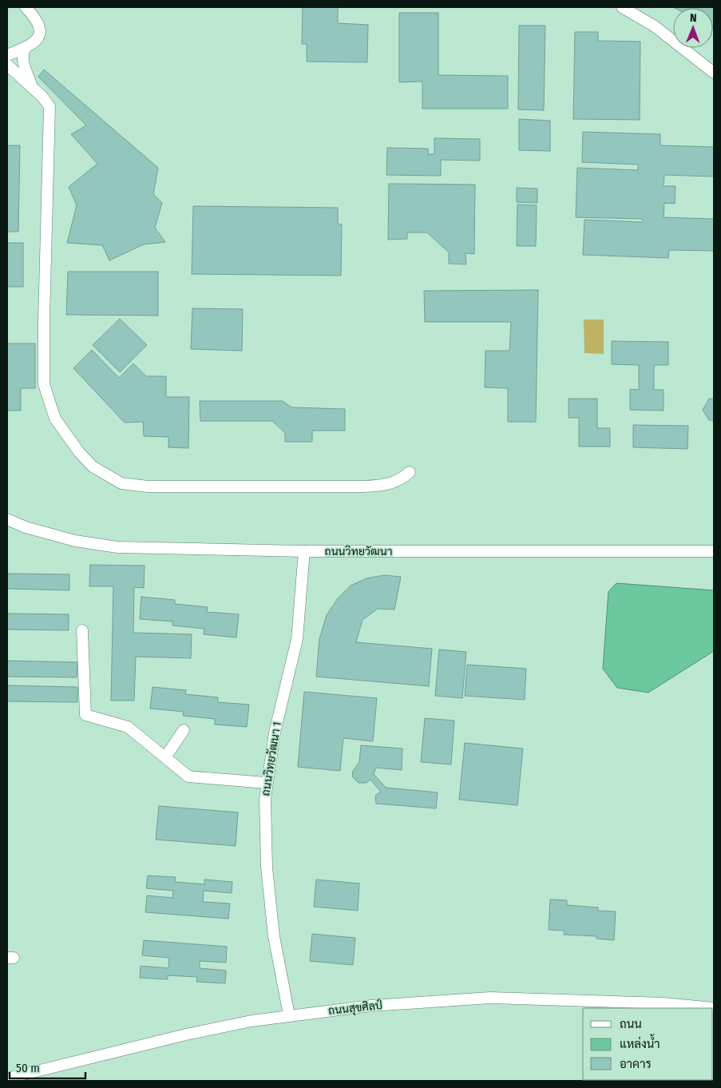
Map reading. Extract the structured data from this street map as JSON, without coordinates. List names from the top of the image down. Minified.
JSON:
{"streets":{"street":["ถนนวิทยวัฒนา","ถนนวิทยวัฒนา 1","ถนนสุขศิลป์"]},"crossings":[["ถนนวิทยวัฒนา","ถนนวิทยวัฒนา 1"],["ถนนวิทยวัฒนา 1","ถนนสุขศิลป์"]],"legend":["ถนน","แหล่งน้ำ","อาคาร"],"scale_bar":"50 m","north":"top"}
